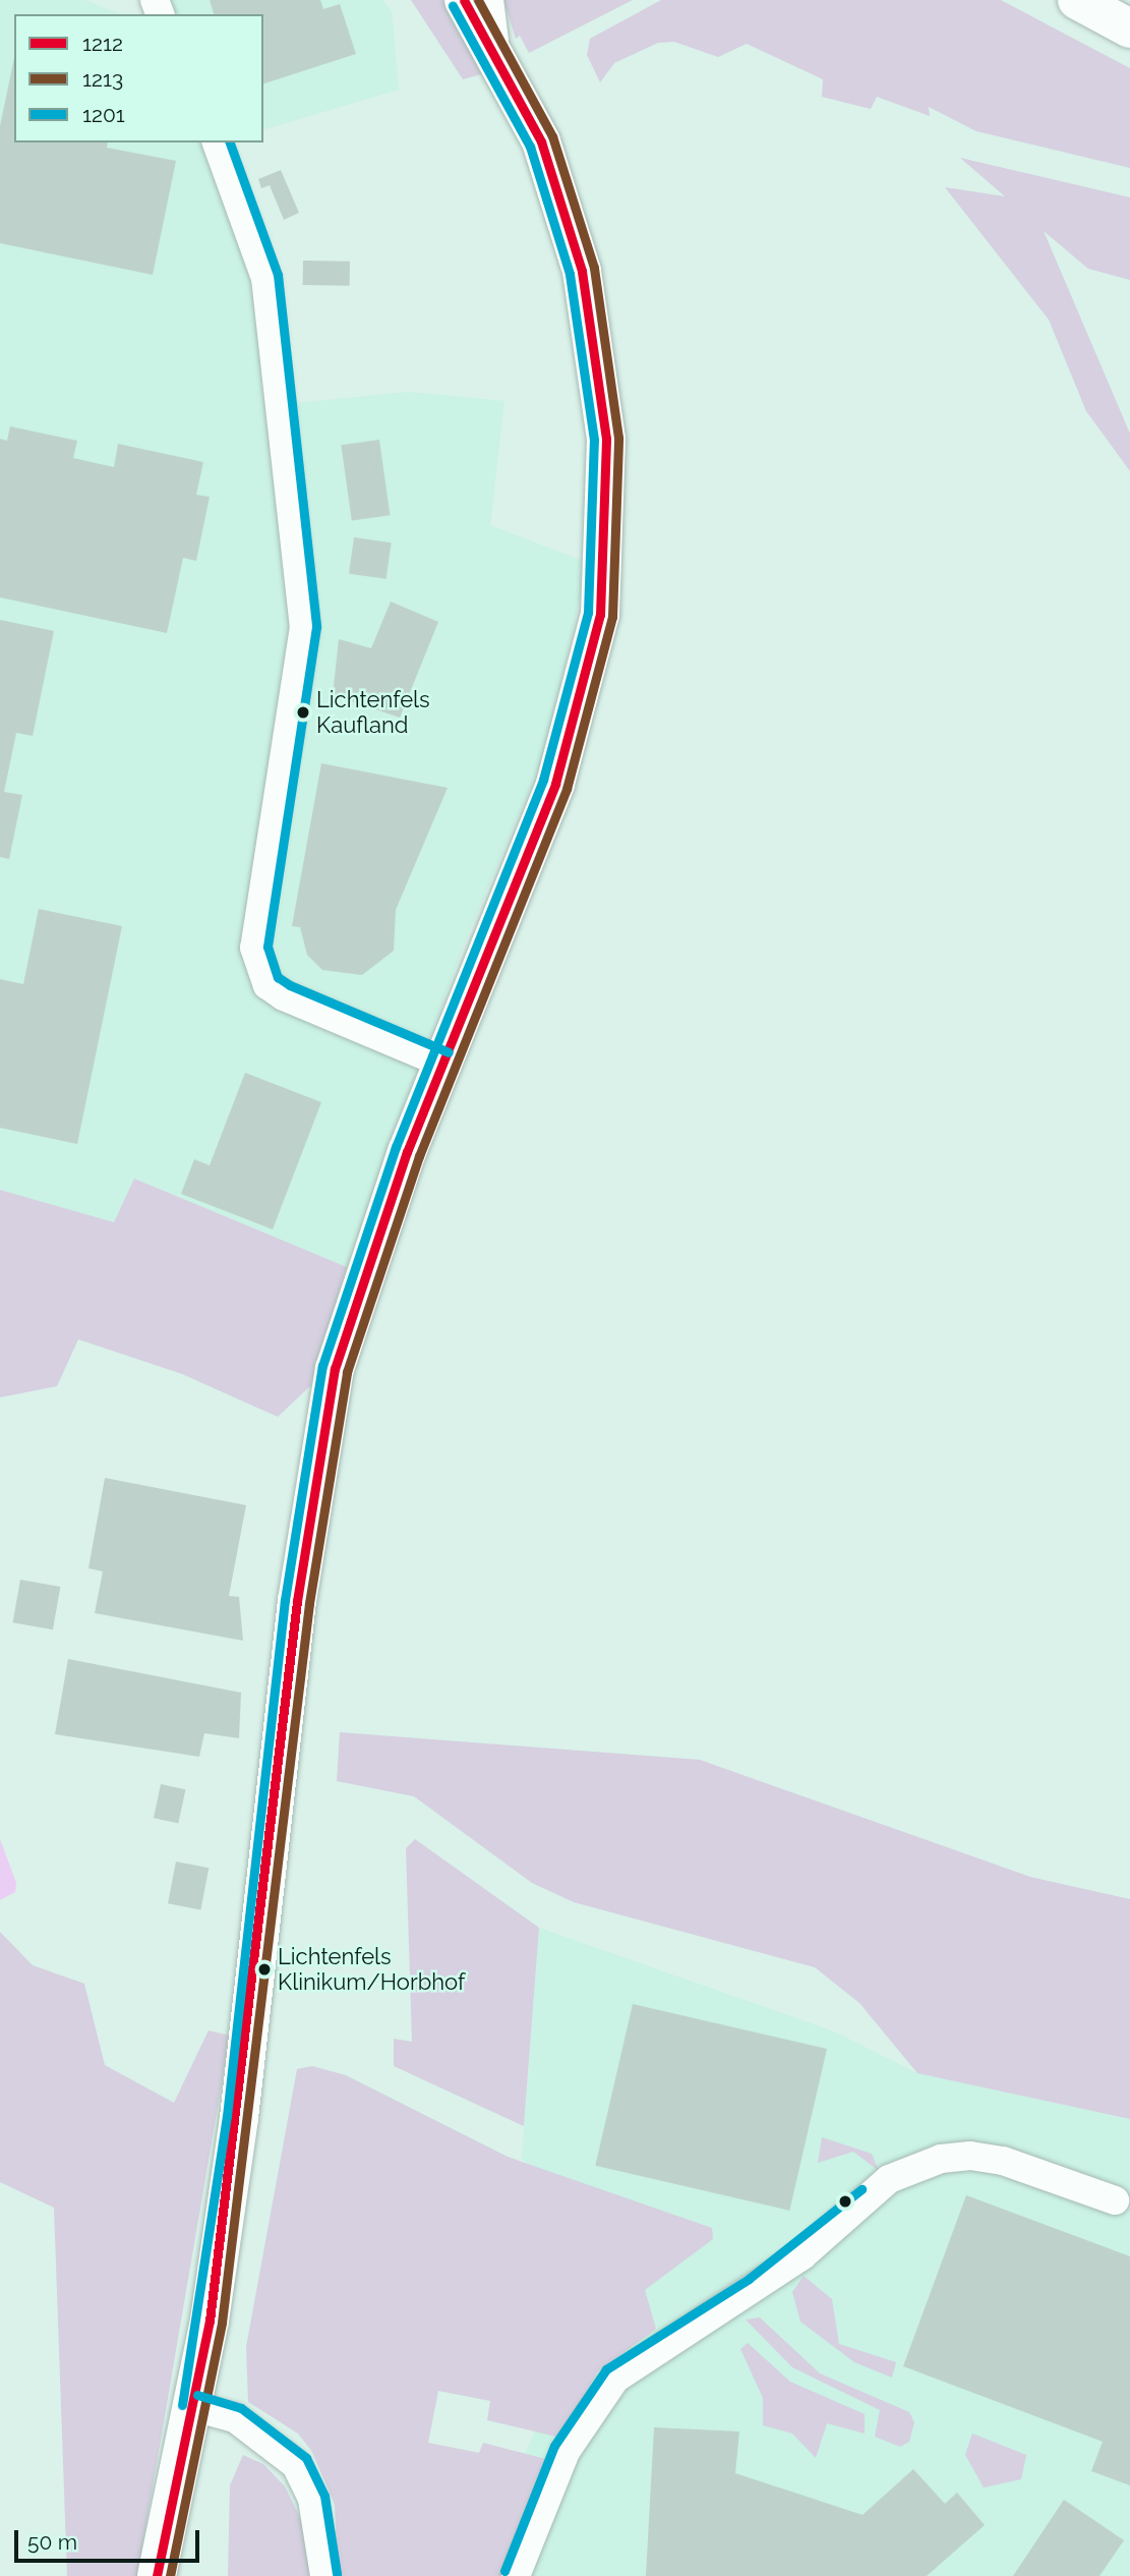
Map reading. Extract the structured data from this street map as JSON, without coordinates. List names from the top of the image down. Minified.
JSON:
{"places":["Lichtenfels Kaufland","Lichtenfels Klinikum/Horbhof"],"lines":["transit line 1212","transit line 1213","transit line 1201"],"legend":["1212","1213","1201"],"scale_bar":"50 m"}
